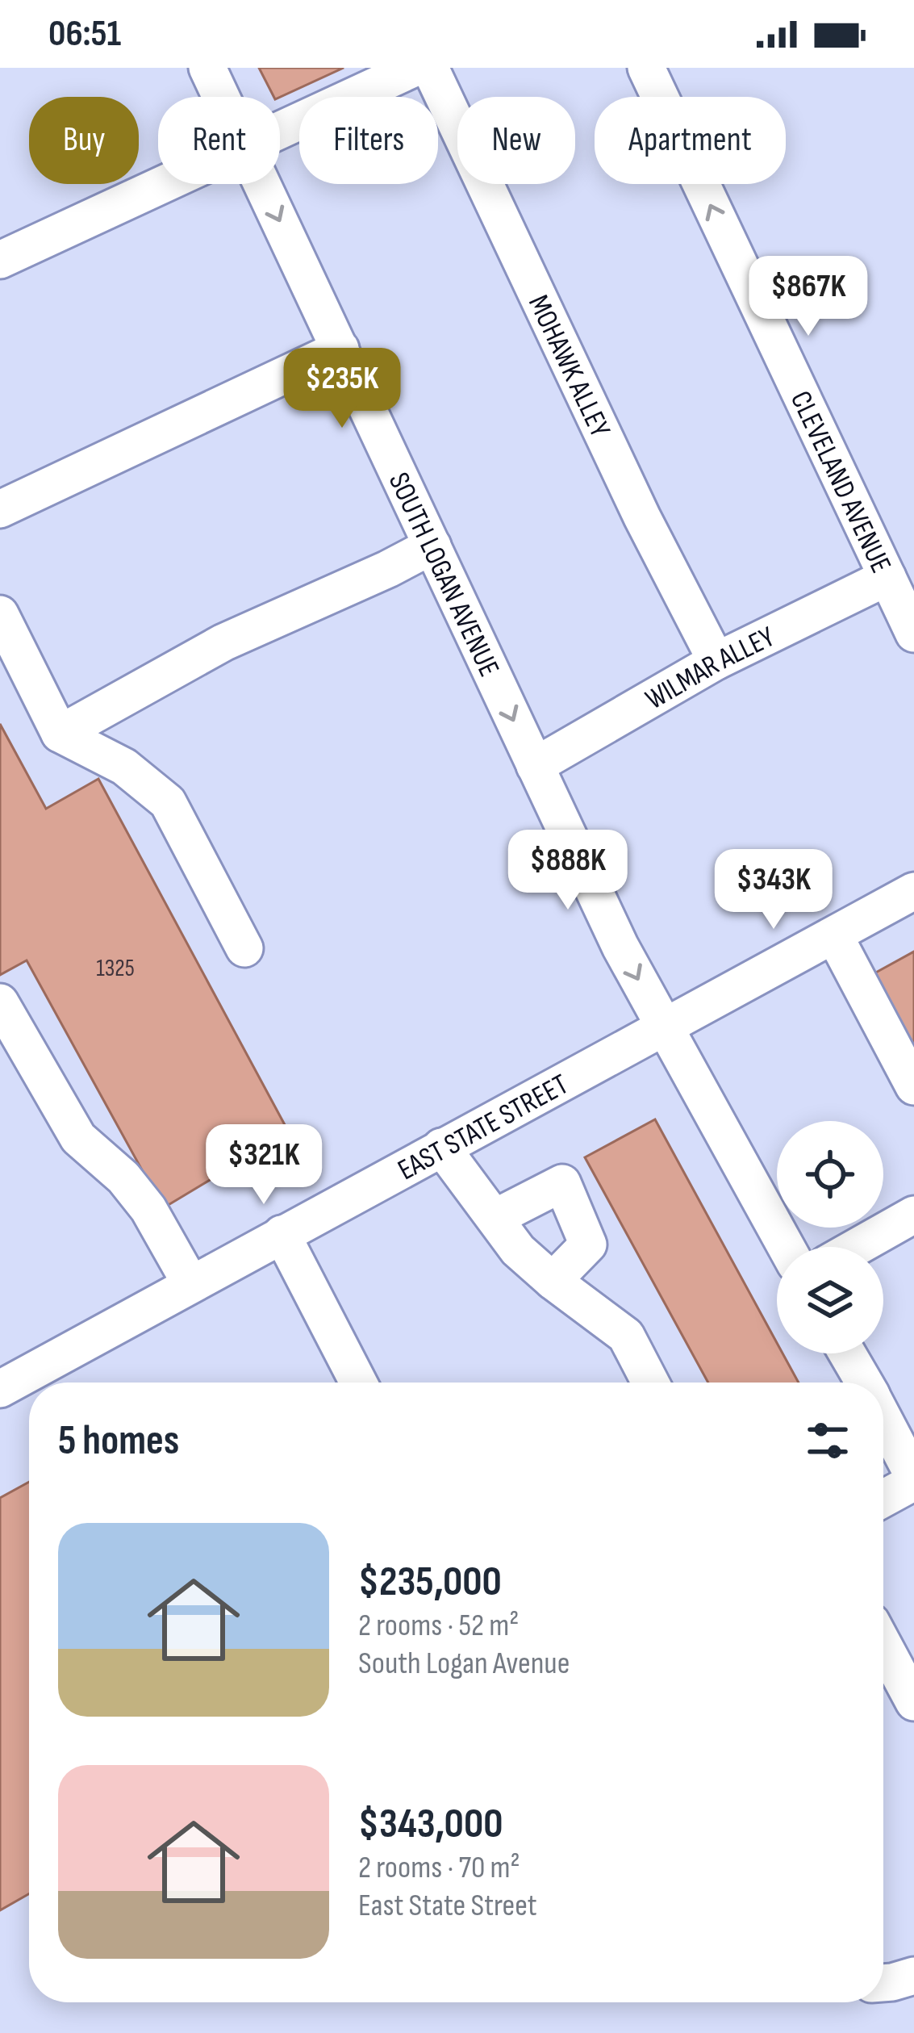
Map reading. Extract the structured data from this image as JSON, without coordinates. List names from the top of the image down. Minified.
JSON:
{"streets":{"street":["MOHAWK ALLEY","CLEVELAND AVENUE","SOUTH LOGAN AVENUE","WILMAR ALLEY","EAST STATE STREET"]},"crossings":[["MOHAWK ALLEY","WILMAR ALLEY"],["CLEVELAND AVENUE","WILMAR ALLEY"],["SOUTH LOGAN AVENUE","WILMAR ALLEY"],["SOUTH LOGAN AVENUE","EAST STATE STREET"]],"one_way":["CLEVELAND AVENUE","SOUTH LOGAN AVENUE"],"house_numbers":["1325"],"page":{"status":"06:51","chip":["Buy","Rent","Filters","New","Apartment"],"price":["$867K","$235K","$888K","$343K","$321K"],"heading":"5 homes","list":[{"name":"$235,000","note":"2 rooms · 52 m² · South Logan Avenue"},{"name":"$343,000","note":"2 rooms · 70 m² · East State Street"}]}}
